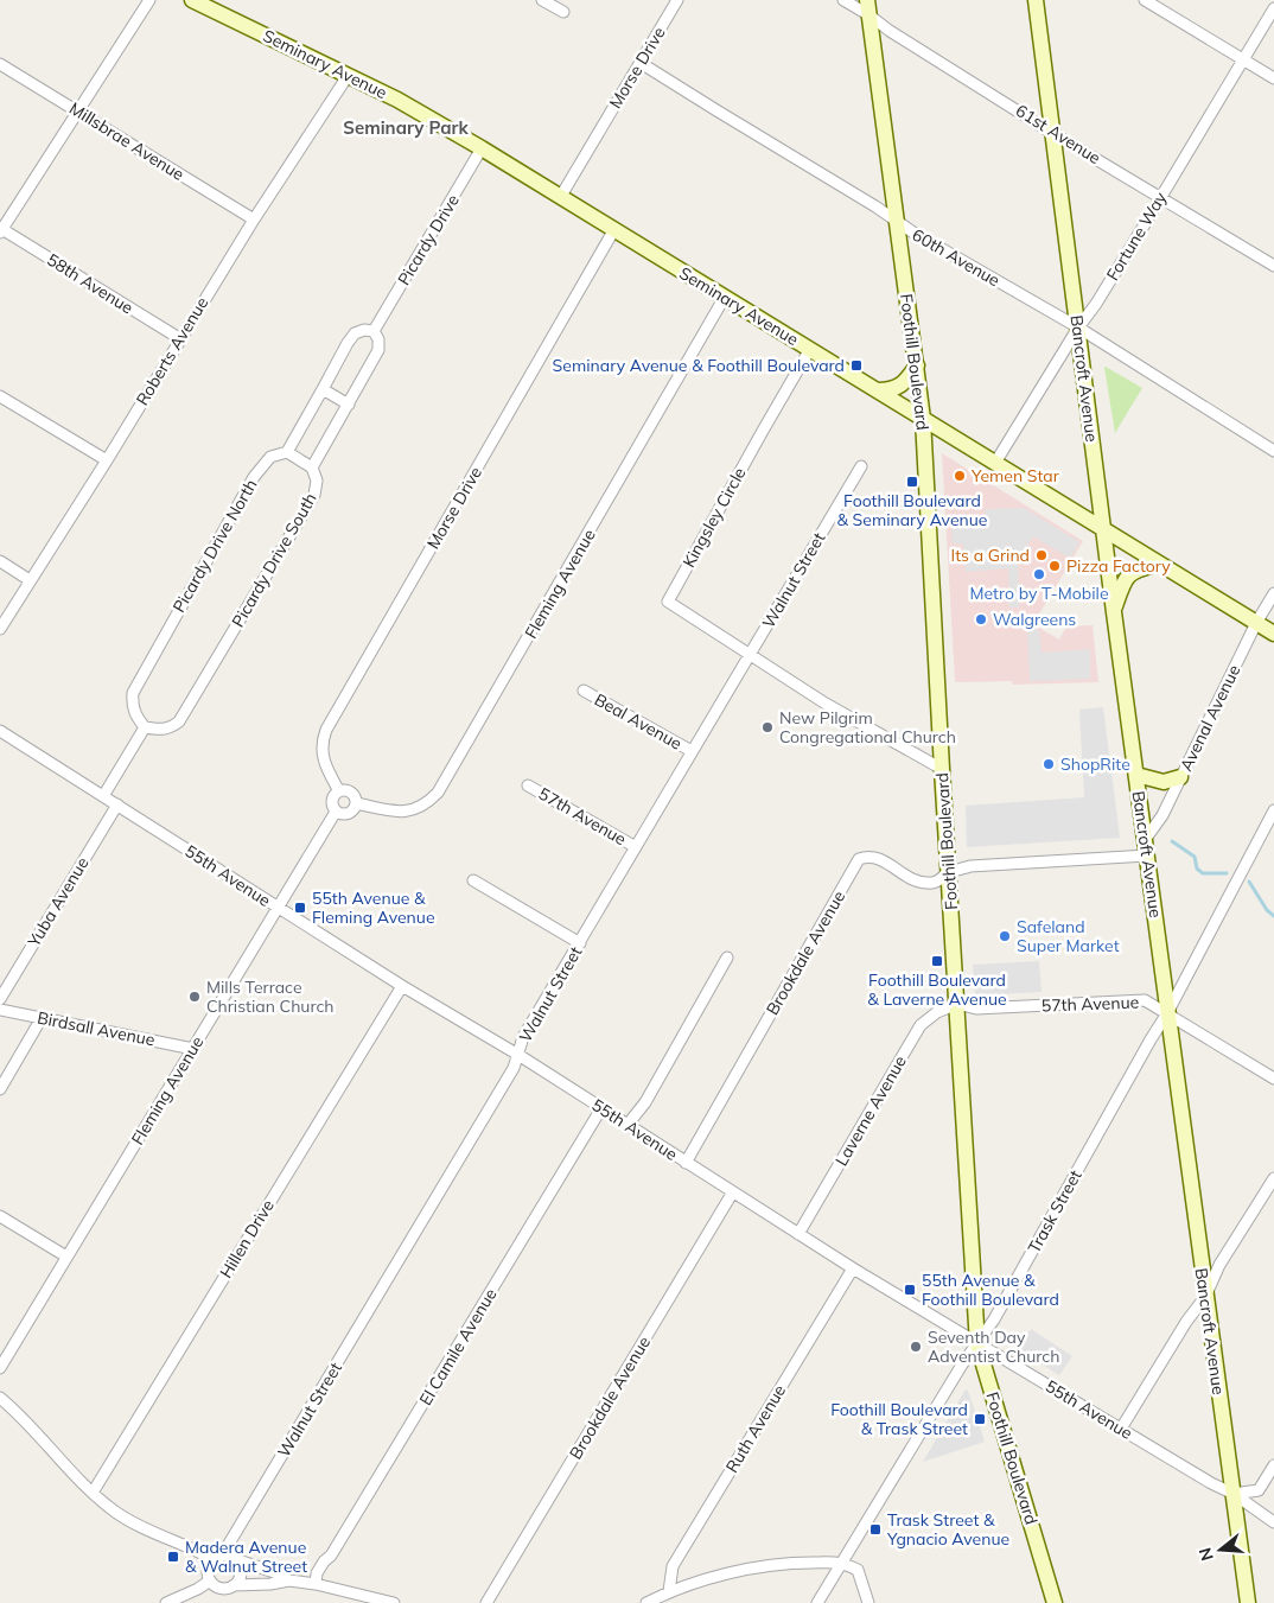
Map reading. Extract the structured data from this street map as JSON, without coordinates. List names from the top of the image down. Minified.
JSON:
{"streets":{"street":["Seminary Avenue","Morse Drive","61st Avenue","Millsbrae Avenue","Fortune Way","Picardy Drive","60th Avenue","58th Avenue","Roberts Avenue","Foothill Boulevard","Bancroft Avenue","Kingsley Circle","Picardy Drive North","Picardy Drive South","Walnut Street","Fleming Avenue","Avenal Avenue","Beal Avenue","57th Avenue","55th Avenue","Yuba Avenue","Brookdale Avenue","Birdsall Avenue","Laverne Avenue","Trask Street","Hillen Drive","El Camile Avenue","Ruth Avenue"]},"crossings":[["Seminary Avenue","Morse Drive"],["Seminary Avenue","Fortune Way"],["Seminary Avenue","Picardy Drive"],["Seminary Avenue","Roberts Avenue"],["Seminary Avenue","Foothill Boulevard"],["Seminary Avenue","Bancroft Avenue"],["Seminary Avenue","Kingsley Circle"],["Seminary Avenue","Fleming Avenue"],["Seminary Avenue","Avenal Avenue"],["Morse Drive","60th Avenue"],["Morse Drive","Fleming Avenue"],["61st Avenue","Fortune Way"],["61st Avenue","Foothill Boulevard"],["61st Avenue","Bancroft Avenue"],["Millsbrae Avenue","Roberts Avenue"],["Fortune Way","60th Avenue"],["Fortune Way","Bancroft Avenue"],["Picardy Drive","Picardy Drive South"],["60th Avenue","Foothill Boulevard"],["60th Avenue","Bancroft Avenue"],["58th Avenue","Roberts Avenue"],["Foothill Boulevard","57th Avenue"],["Foothill Boulevard","55th Avenue"],["Foothill Boulevard","Brookdale Avenue"],["Foothill Boulevard","Laverne Avenue"],["Foothill Boulevard","Trask Street"],["Bancroft Avenue","Avenal Avenue"],["Bancroft Avenue","57th Avenue"],["Bancroft Avenue","55th Avenue"],["Bancroft Avenue","Trask Street"],["Kingsley Circle","Walnut Street"],["Picardy Drive North","Picardy Drive South"],["Walnut Street","Beal Avenue"],["Walnut Street","57th Avenue"],["Walnut Street","55th Avenue"],["Fleming Avenue","55th Avenue"],["Fleming Avenue","Birdsall Avenue"],["57th Avenue","Laverne Avenue"],["57th Avenue","Trask Street"],["55th Avenue","Yuba Avenue"],["55th Avenue","Brookdale Avenue"],["55th Avenue","Laverne Avenue"],["55th Avenue","Trask Street"],["55th Avenue","Hillen Drive"],["55th Avenue","El Camile Avenue"],["55th Avenue","Ruth Avenue"]],"districts":["Seminary Park"],"places":{"transit":["Seminary Avenue & Foothill Boulevard","Foothill Boulevard & Seminary Avenue","55th Avenue & Fleming Avenue","Foothill Boulevard & Laverne Avenue","55th Avenue & Foothill Boulevard","Foothill Boulevard & Trask Street","Trask Street & Ygnacio Avenue","Madera Avenue & Walnut Street"],"other":["Yemen Star","Its a Grind","Pizza Factory","Metro by T-Mobile","Walgreens","New Pilgrim Congregational Church","ShopRite","Safeland Super Market","Mills Terrace Christian Church","Seventh Day Adventist Church"]},"north":"left"}
